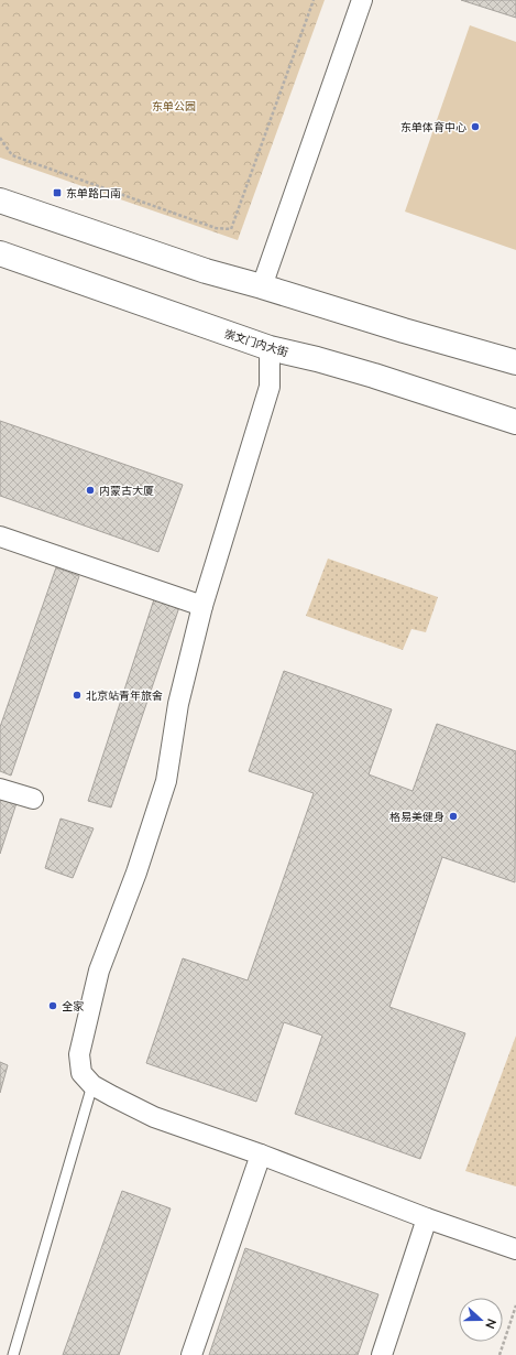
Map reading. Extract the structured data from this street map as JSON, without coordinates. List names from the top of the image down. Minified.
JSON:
{"streets":{"main road":["崇文门内大街"]},"parks":["东单公园"],"places":{"other":["东单体育中心","内蒙古大厦","北京站青年旅舍","格易美健身","全家"],"transit":["东单路口南"]},"north":"right"}
